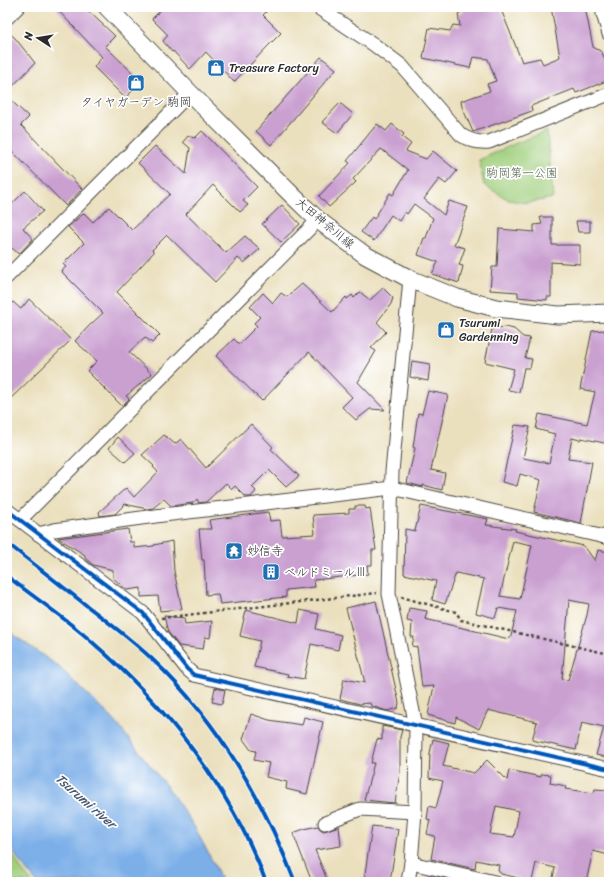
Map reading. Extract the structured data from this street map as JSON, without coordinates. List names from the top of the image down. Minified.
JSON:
{"streets":{"main road":["大田神奈川線"]},"water":["Tsurumi river"],"parks":["駒岡第一公園"],"places":{"shop":["Treasure Factory","タイヤガーデン 駒岡","Tsurumi Gardenning"],"temple":["妙信寺"],"building":["ベルドミールⅢ"]},"north":"left"}
